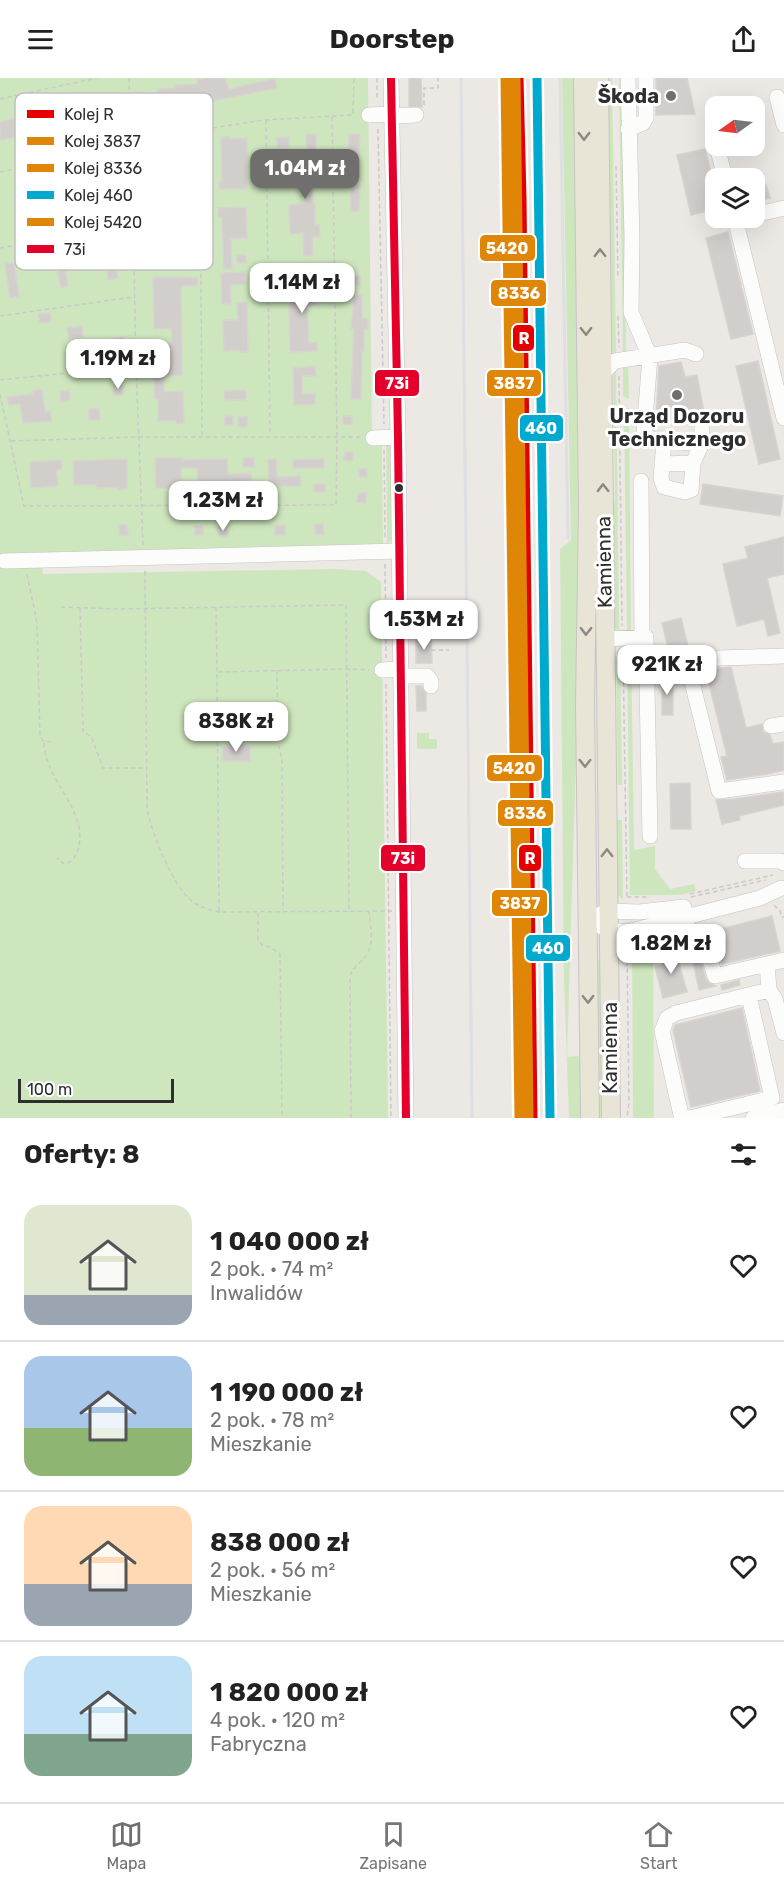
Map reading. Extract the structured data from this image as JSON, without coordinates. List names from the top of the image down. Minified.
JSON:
{"streets":{"main road":["Kamienna"]},"places":["Škoda","Urząd Dozoru Technicznego"],"lines":["rail line R","rail line 3837","rail line 8336","rail line 460","rail line 5420","transit line 73i"],"legend":["Kolej R","Kolej 3837","Kolej 8336","Kolej 460","Kolej 5420","73i"],"scale_bar":"100 m","north":"left","page":{"header":"Doorstep","price":["1.04M zł","1.14M zł","1.19M zł","1.23M zł","1.53M zł","921K zł","838K zł","1.82M zł"],"scale":"100 m","heading":"Oferty: 8","list":[{"name":"1 040 000 zł","note":"2 pok. · 74 m² · Inwalidów"},{"name":"1 190 000 zł","note":"2 pok. · 78 m² · Mieszkanie"},{"name":"838 000 zł","note":"2 pok. · 56 m² · Mieszkanie"},{"name":"1 820 000 zł","note":"4 pok. · 120 m² · Fabryczna"}],"tabs":["Mapa","Zapisane","Start"]}}
